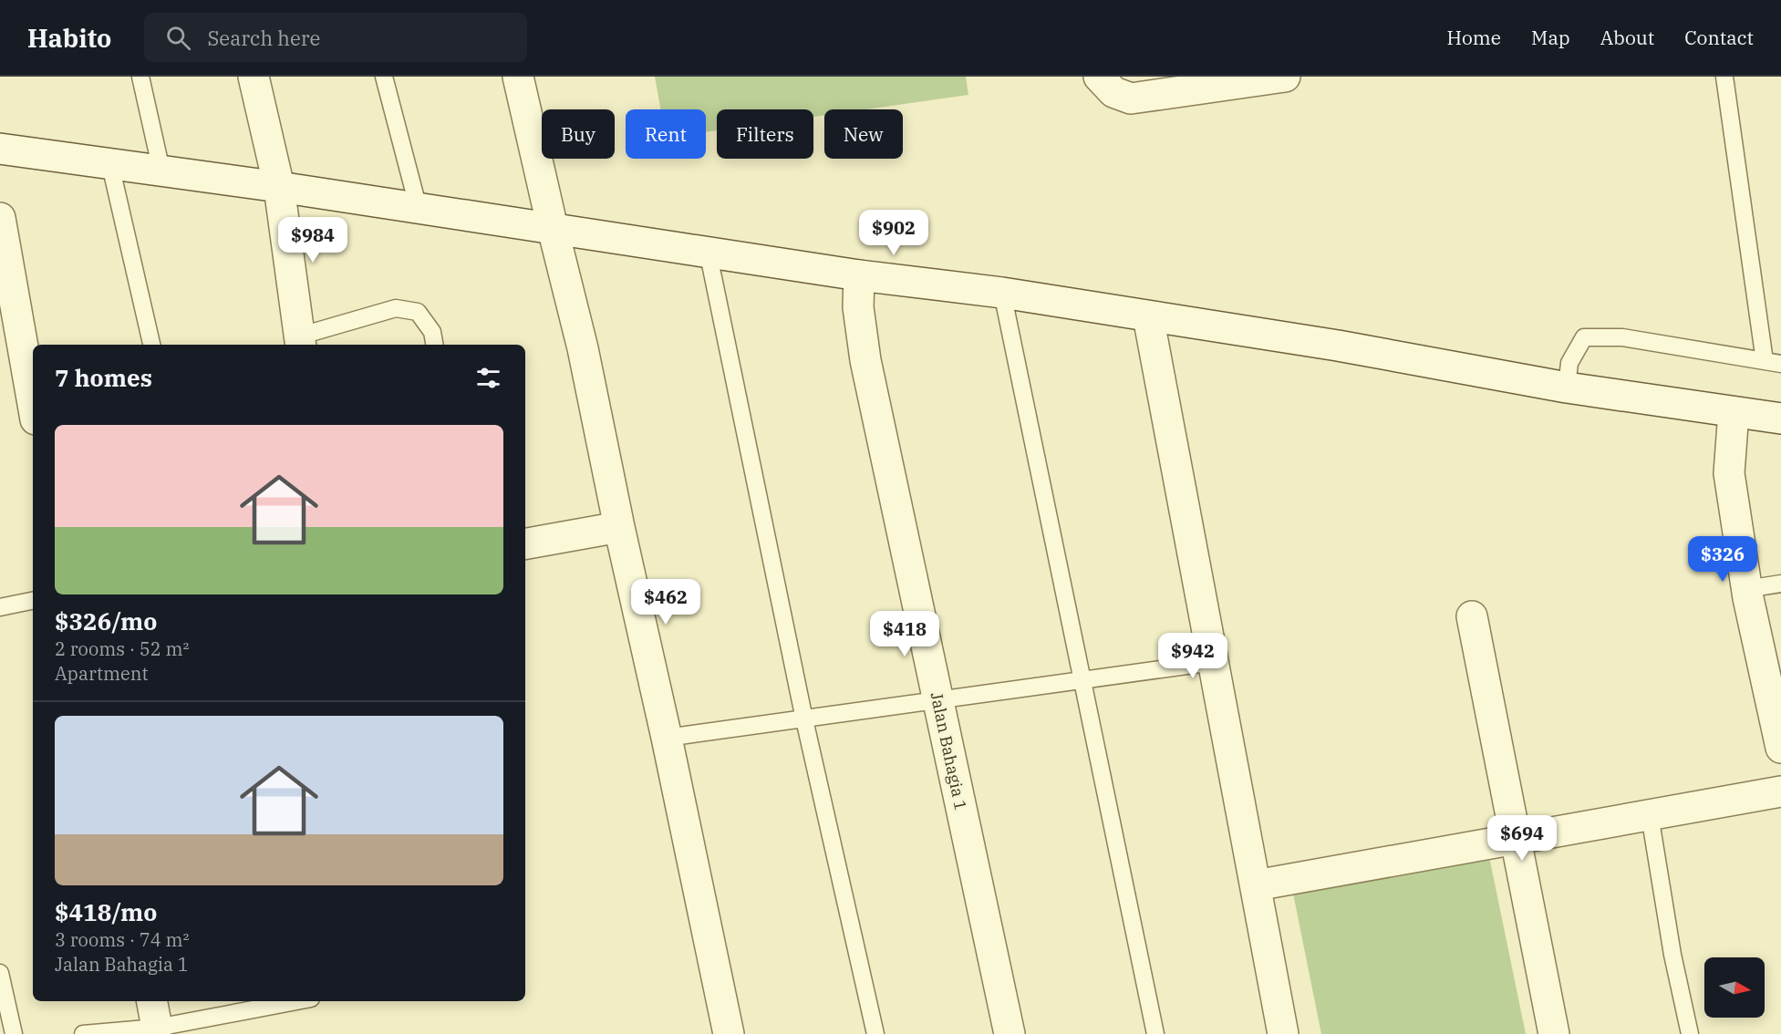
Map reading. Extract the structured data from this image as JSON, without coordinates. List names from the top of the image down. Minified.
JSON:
{"streets":{"street":["Jalan Bahagia 1"]},"north":"right","page":{"header":"Habito","search":"Search here","nav":["Home","Map","About","Contact"],"chip":["Buy","Rent","Filters","New"],"price":["$902","$984","$326","$462","$418","$942","$694"],"heading":"7 homes","list":[{"name":"$326/mo","note":"2 rooms · 52 m² · Apartment"},{"name":"$418/mo","note":"3 rooms · 74 m² · Jalan Bahagia 1"}]}}
